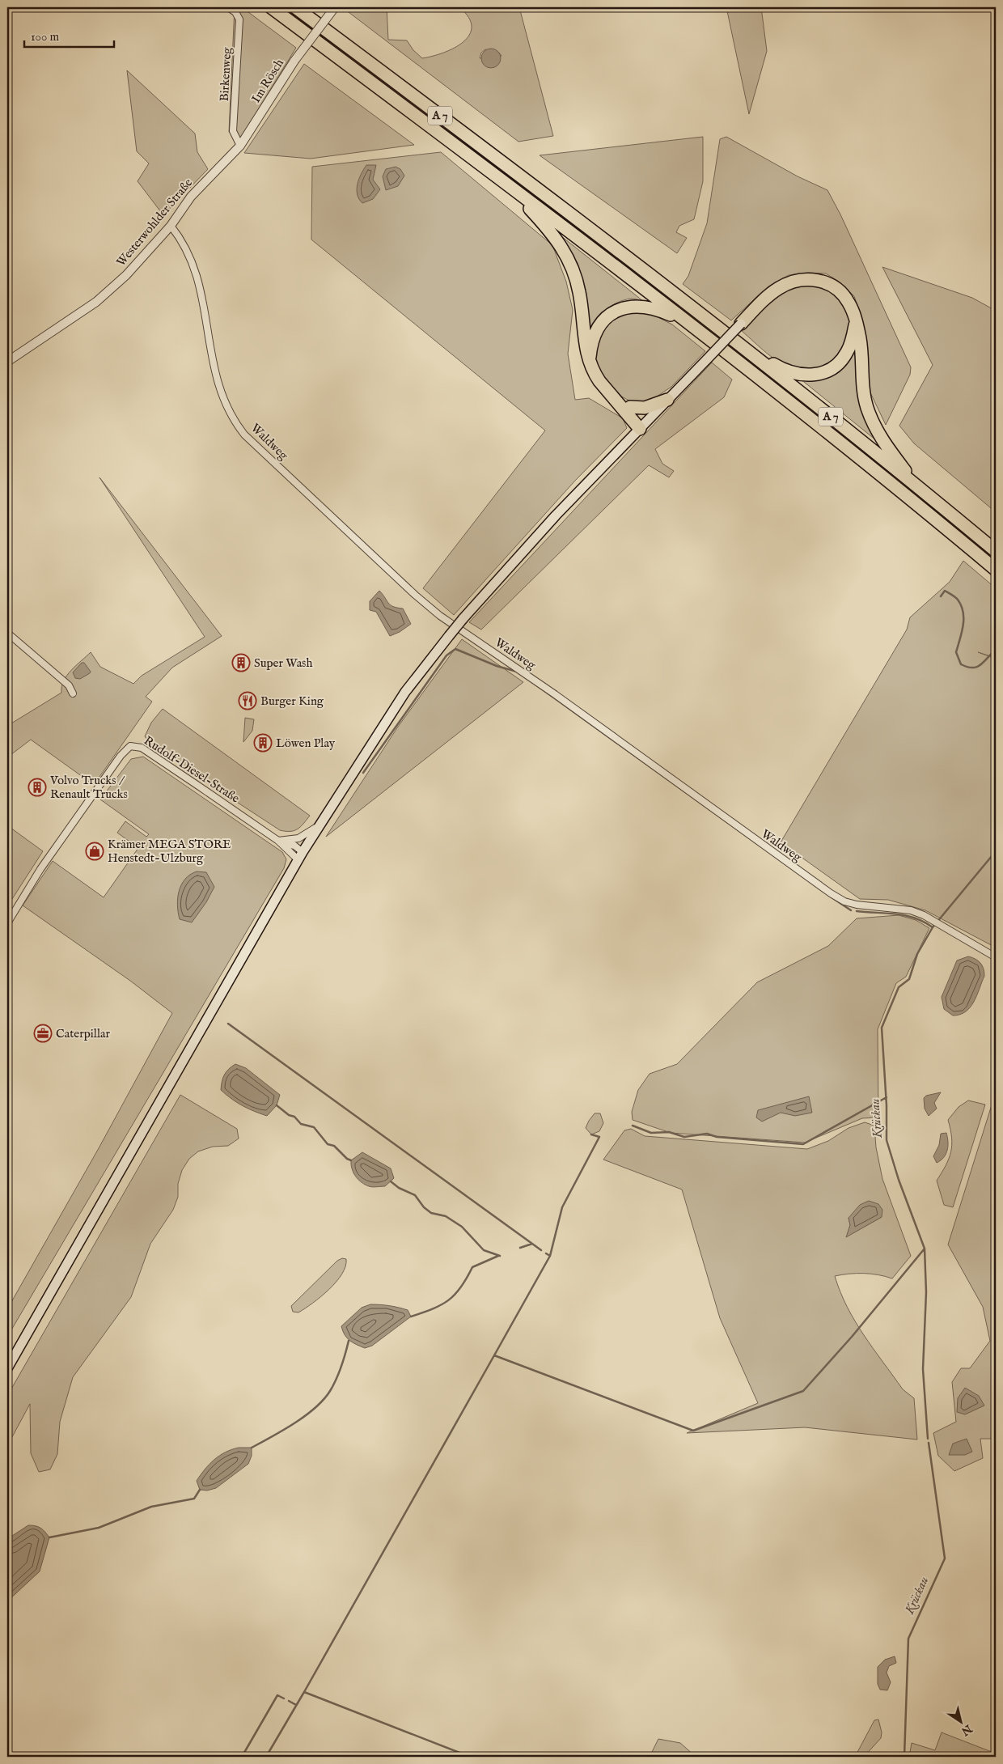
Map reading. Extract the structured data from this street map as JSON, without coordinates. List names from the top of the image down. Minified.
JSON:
{"streets":{"highway":["A 7"],"street":["Birkenweg","Im Rösch","Westerwohlder Straße","Waldweg","Rudolf-Diesel-Straße"]},"crossings":[["Birkenweg","Im Rösch"],["Im Rösch","Westerwohlder Straße"],["Westerwohlder Straße","Waldweg"]],"water":["Krückau"],"places":{"building":["Super Wash","Löwen Play","Volvo Trucks / Renault Trucks"],"restaurant":["Burger King"],"shop":["Krämer MEGA STORE Henstedt-Ulzburg"],"office":["Caterpillar"]},"scale_bar":"100 m","north":"bottom right"}
